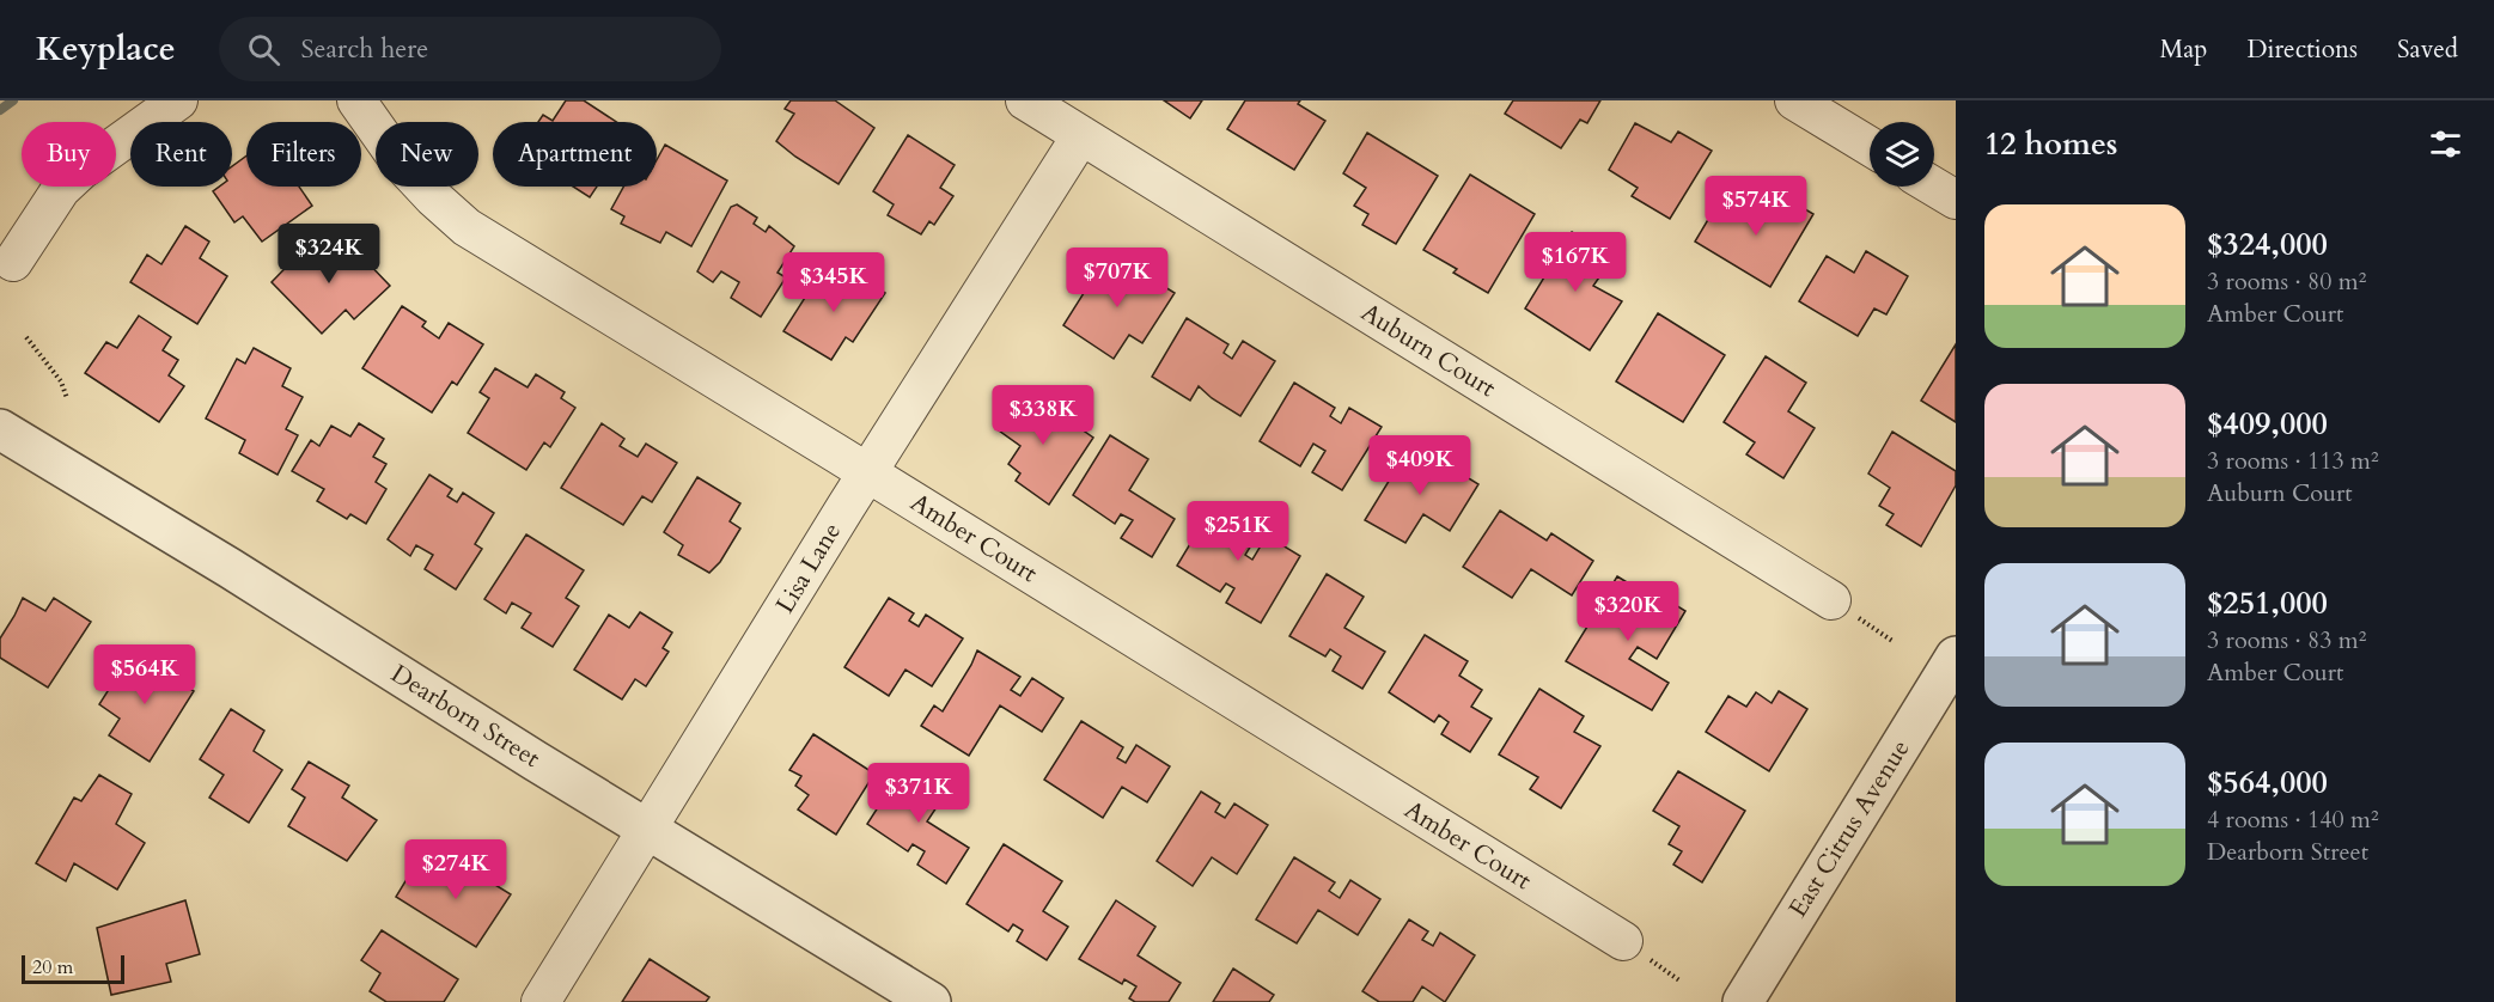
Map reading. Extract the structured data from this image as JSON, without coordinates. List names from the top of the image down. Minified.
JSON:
{"streets":{"street":["Auburn Court","Amber Court","Lisa Lane","Dearborn Street","East Citrus Avenue"]},"crossings":[["Auburn Court","Lisa Lane"],["Amber Court","Lisa Lane"],["Lisa Lane","Dearborn Street"]],"scale_bar":"20 m","page":{"header":"Keyplace","search":"Search here","nav":["Map","Directions","Saved"],"heading":"12 homes","chip":["Buy","Rent","Filters","New","Apartment"],"price":["$574K","$324K","$167K","$707K","$345K","$338K","$409K","$251K","$320K","$564K","$371K","$274K"],"list":[{"name":"$324,000","note":"3 rooms · 80 m² · Amber Court"},{"name":"$409,000","note":"3 rooms · 113 m² · Auburn Court"},{"name":"$251,000","note":"3 rooms · 83 m² · Amber Court"},{"name":"$564,000","note":"4 rooms · 140 m² · Dearborn Street"}],"scale":"20 m"}}
